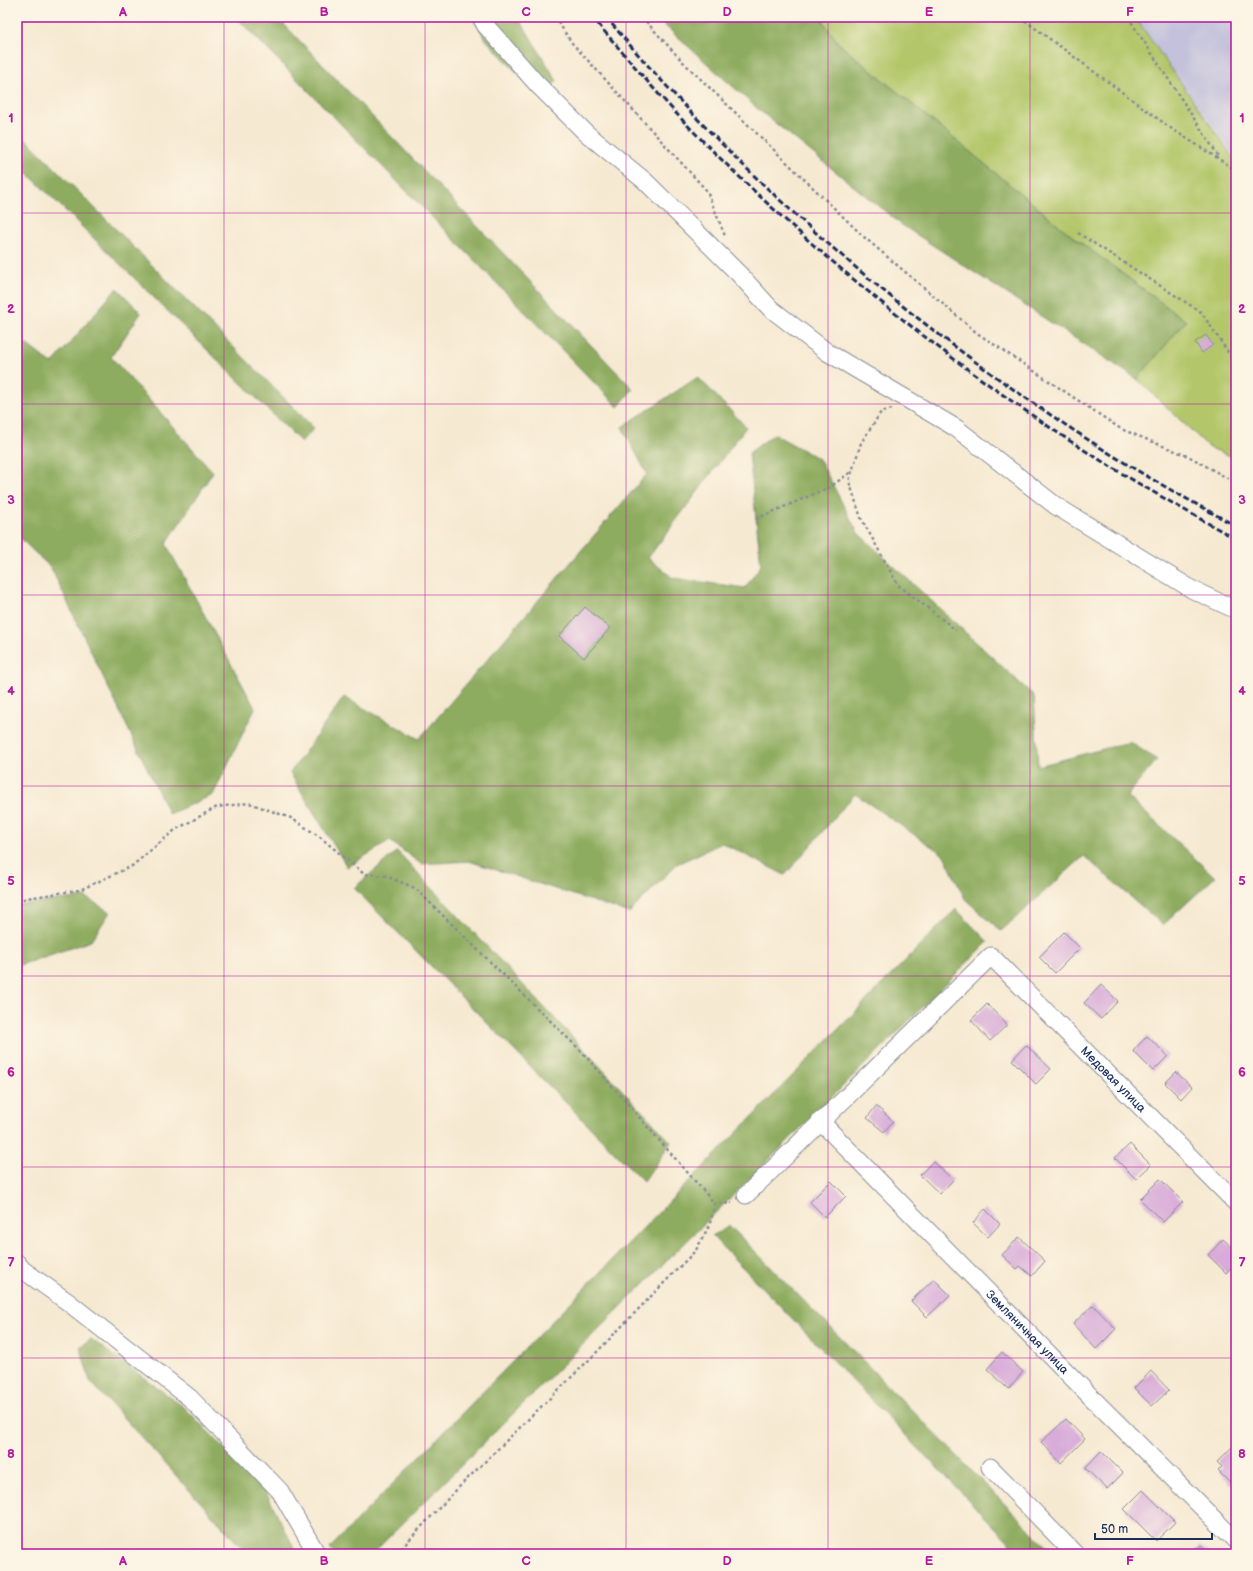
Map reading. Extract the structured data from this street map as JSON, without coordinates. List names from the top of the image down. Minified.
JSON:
{"streets":{"street":["Медовая улица","Земляничная улица"]},"crossings":[["Медовая улица","Земляничная улица"]],"scale_bar":"50 m","grid":{"columns":["A","B","C","D","E","F"],"rows":["1","2","3","4","5","6","7","8"]}}
